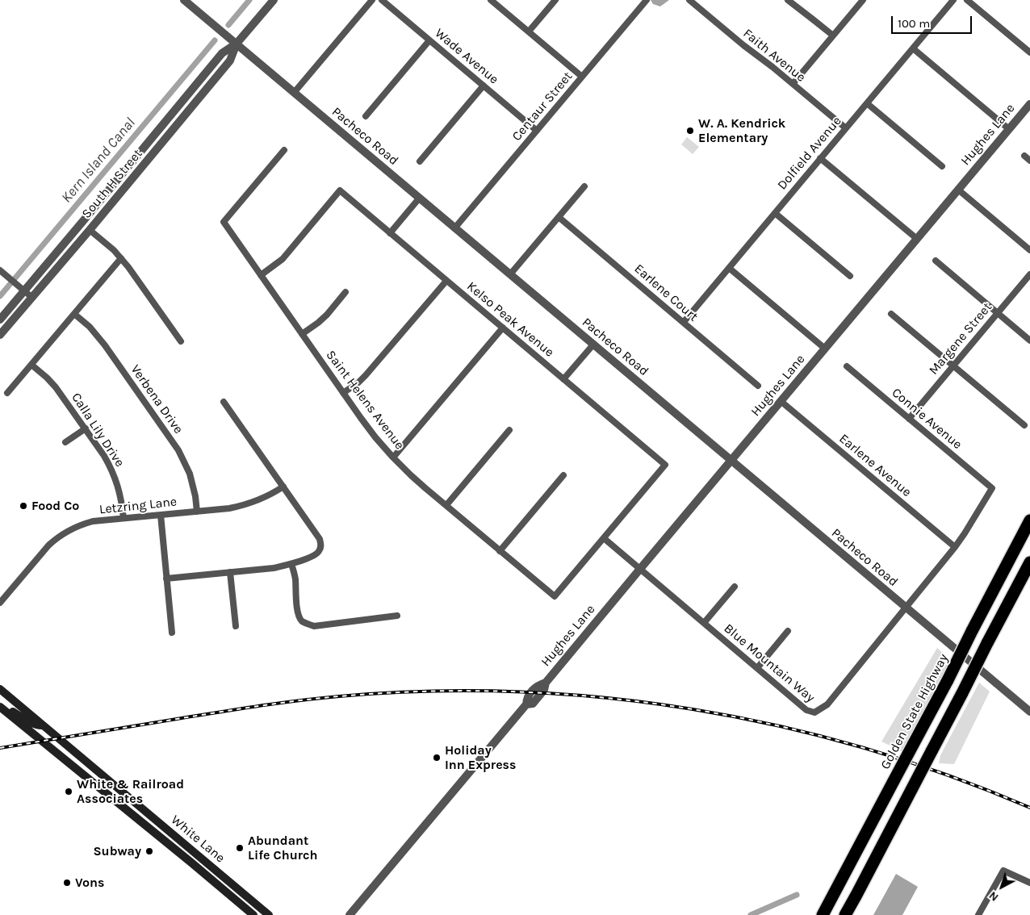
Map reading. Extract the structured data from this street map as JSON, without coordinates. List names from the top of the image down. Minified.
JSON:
{"streets":{"highway":["Golden State Highway"],"main road":["White Lane"],"street":["Faith Avenue","Wade Avenue","Centaur Street","Hughes Lane","Pacheco Road","Dolfield Avenue","South H Street","Earlene Court","Kelso Peak Avenue","Margene Street","Verbena Drive","Saint Helens Avenue","Connie Avenue","Calla Lily Drive","Earlene Avenue","Letzring Lane","Blue Mountain Way"]},"crossings":[["Faith Avenue","Dolfield Avenue"],["Wade Avenue","Centaur Street"],["Centaur Street","Pacheco Road"],["Hughes Lane","Pacheco Road"],["Hughes Lane","Earlene Avenue"],["Hughes Lane","Blue Mountain Way"],["Pacheco Road","South H Street"],["Pacheco Road","Blue Mountain Way"],["Dolfield Avenue","Earlene Court"],["Kelso Peak Avenue","Saint Helens Avenue"],["Kelso Peak Avenue","Blue Mountain Way"],["Margene Street","Connie Avenue"],["Verbena Drive","Letzring Lane"],["Saint Helens Avenue","Blue Mountain Way"],["Connie Avenue","Blue Mountain Way"],["Calla Lily Drive","Letzring Lane"],["Earlene Avenue","Blue Mountain Way"]],"water":["Kern Island Canal"],"places":["W. A. Kendrick Elementary","Food Co","Holiday Inn Express","White & Railroad Associates","Abundant Life Church","Subway","Vons"],"scale_bar":"100 m","north":"bottom left"}
